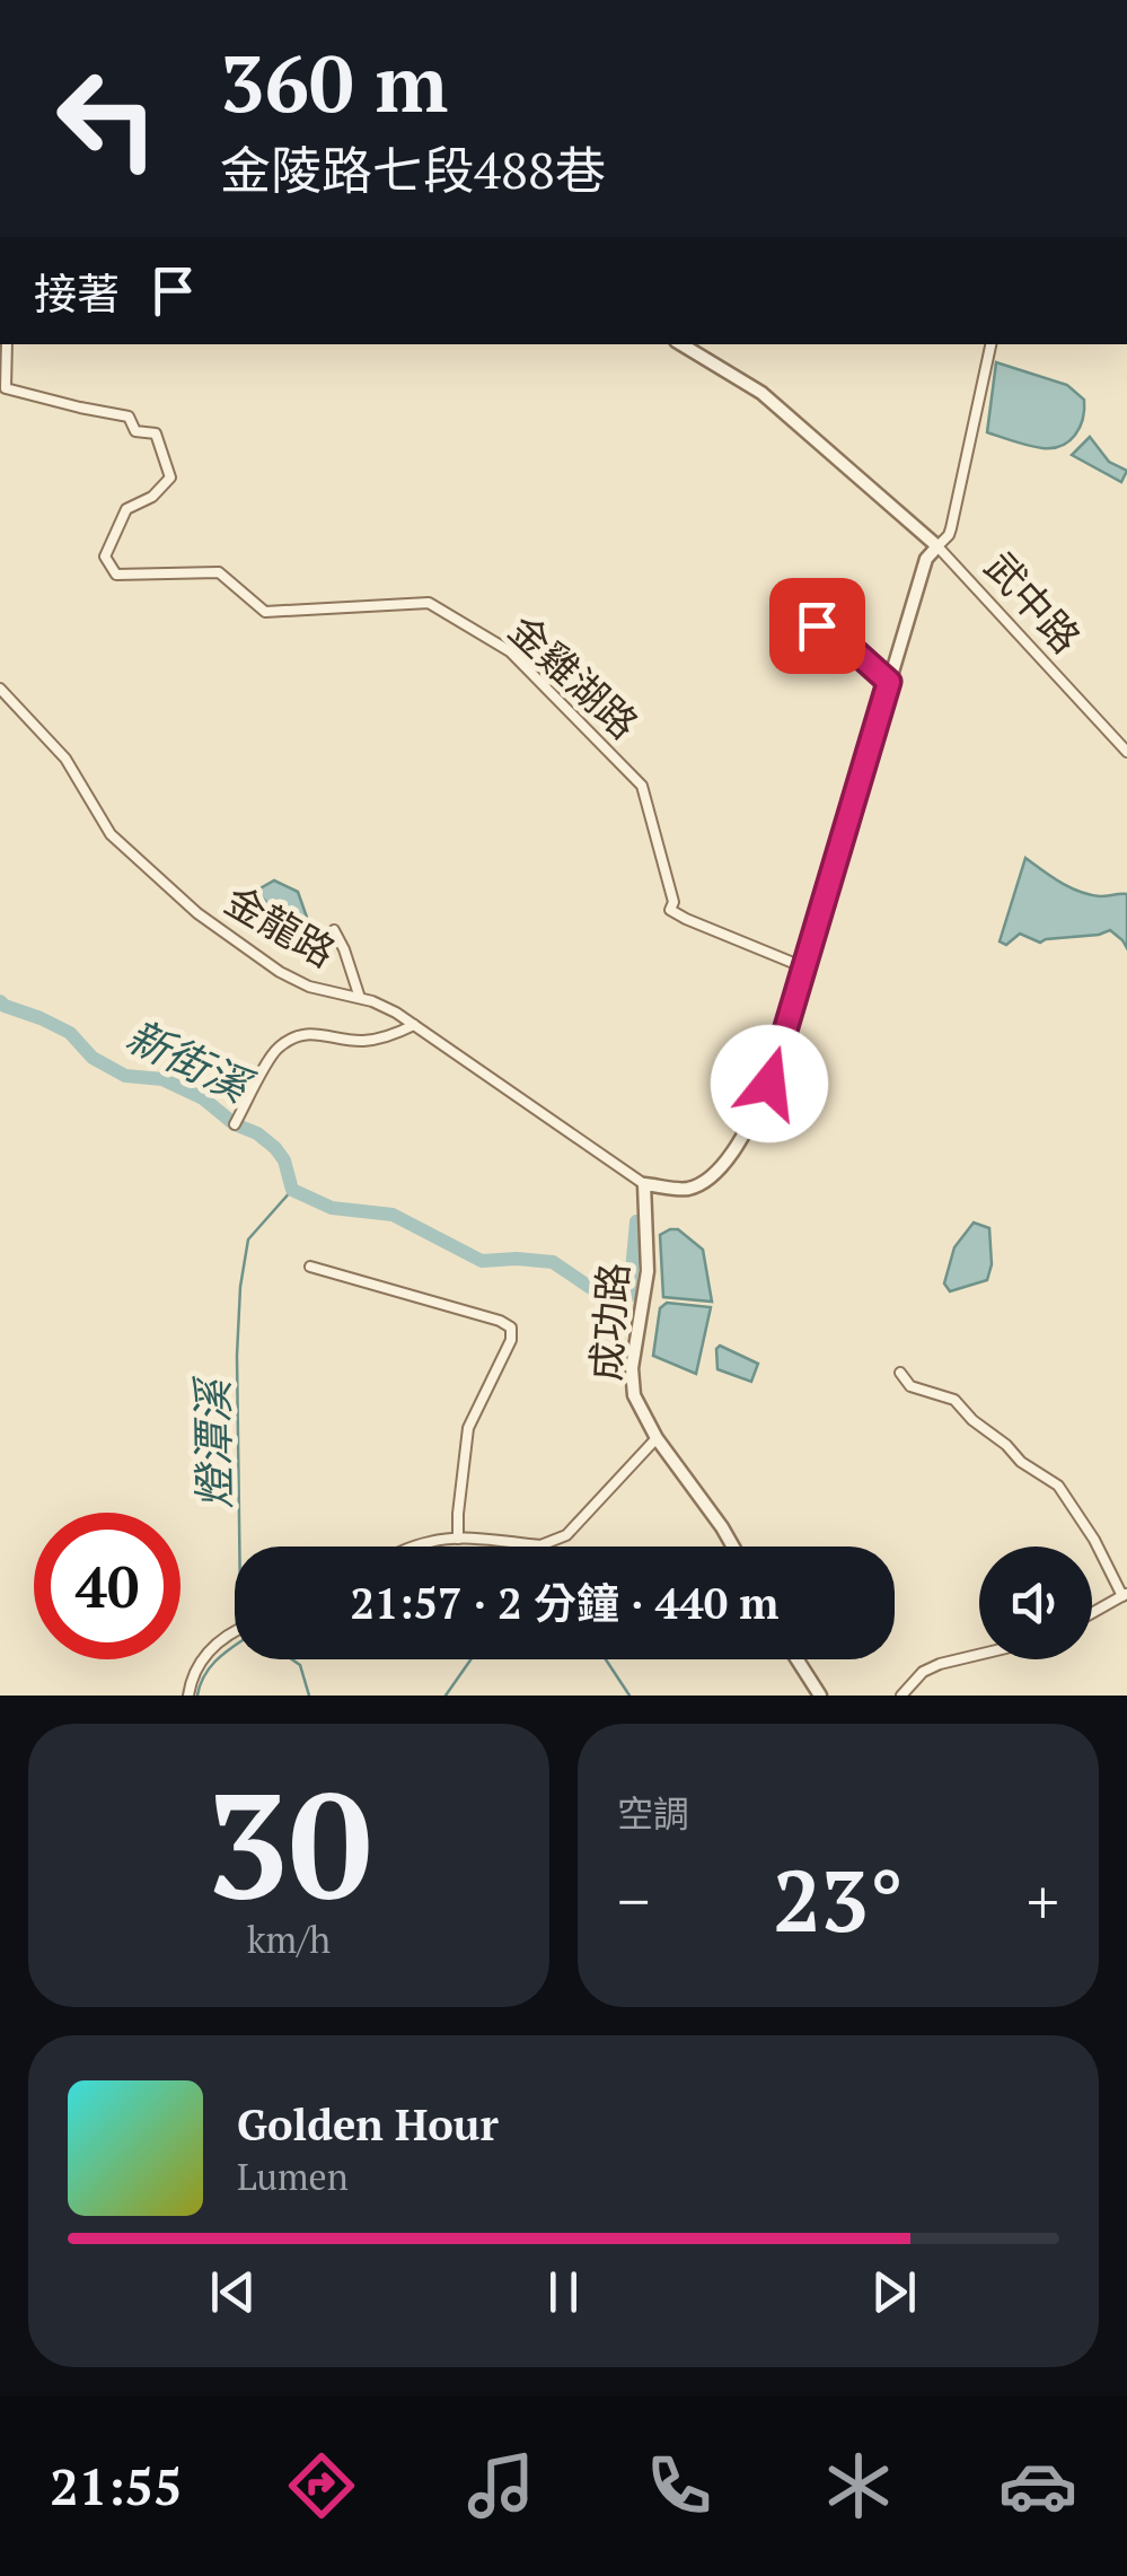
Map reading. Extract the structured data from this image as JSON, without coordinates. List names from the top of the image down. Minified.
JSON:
{"streets":{"street":["武中路","金雞湖路","金龍路","成功路"]},"crossings":[["金龍路","成功路"]],"water":["新街溪","燈潭溪"],"page":{"turn":["360 m","金陵路七段488巷"],"then":"接著","limit":"40","trip":"21:57 · 2 分鐘 · 440 m","tile":[["30","km/h"],"空調"],"heat":["−","23°","+"],"song":["Golden Hour","Lumen"],"tabs":"21:55"}}
